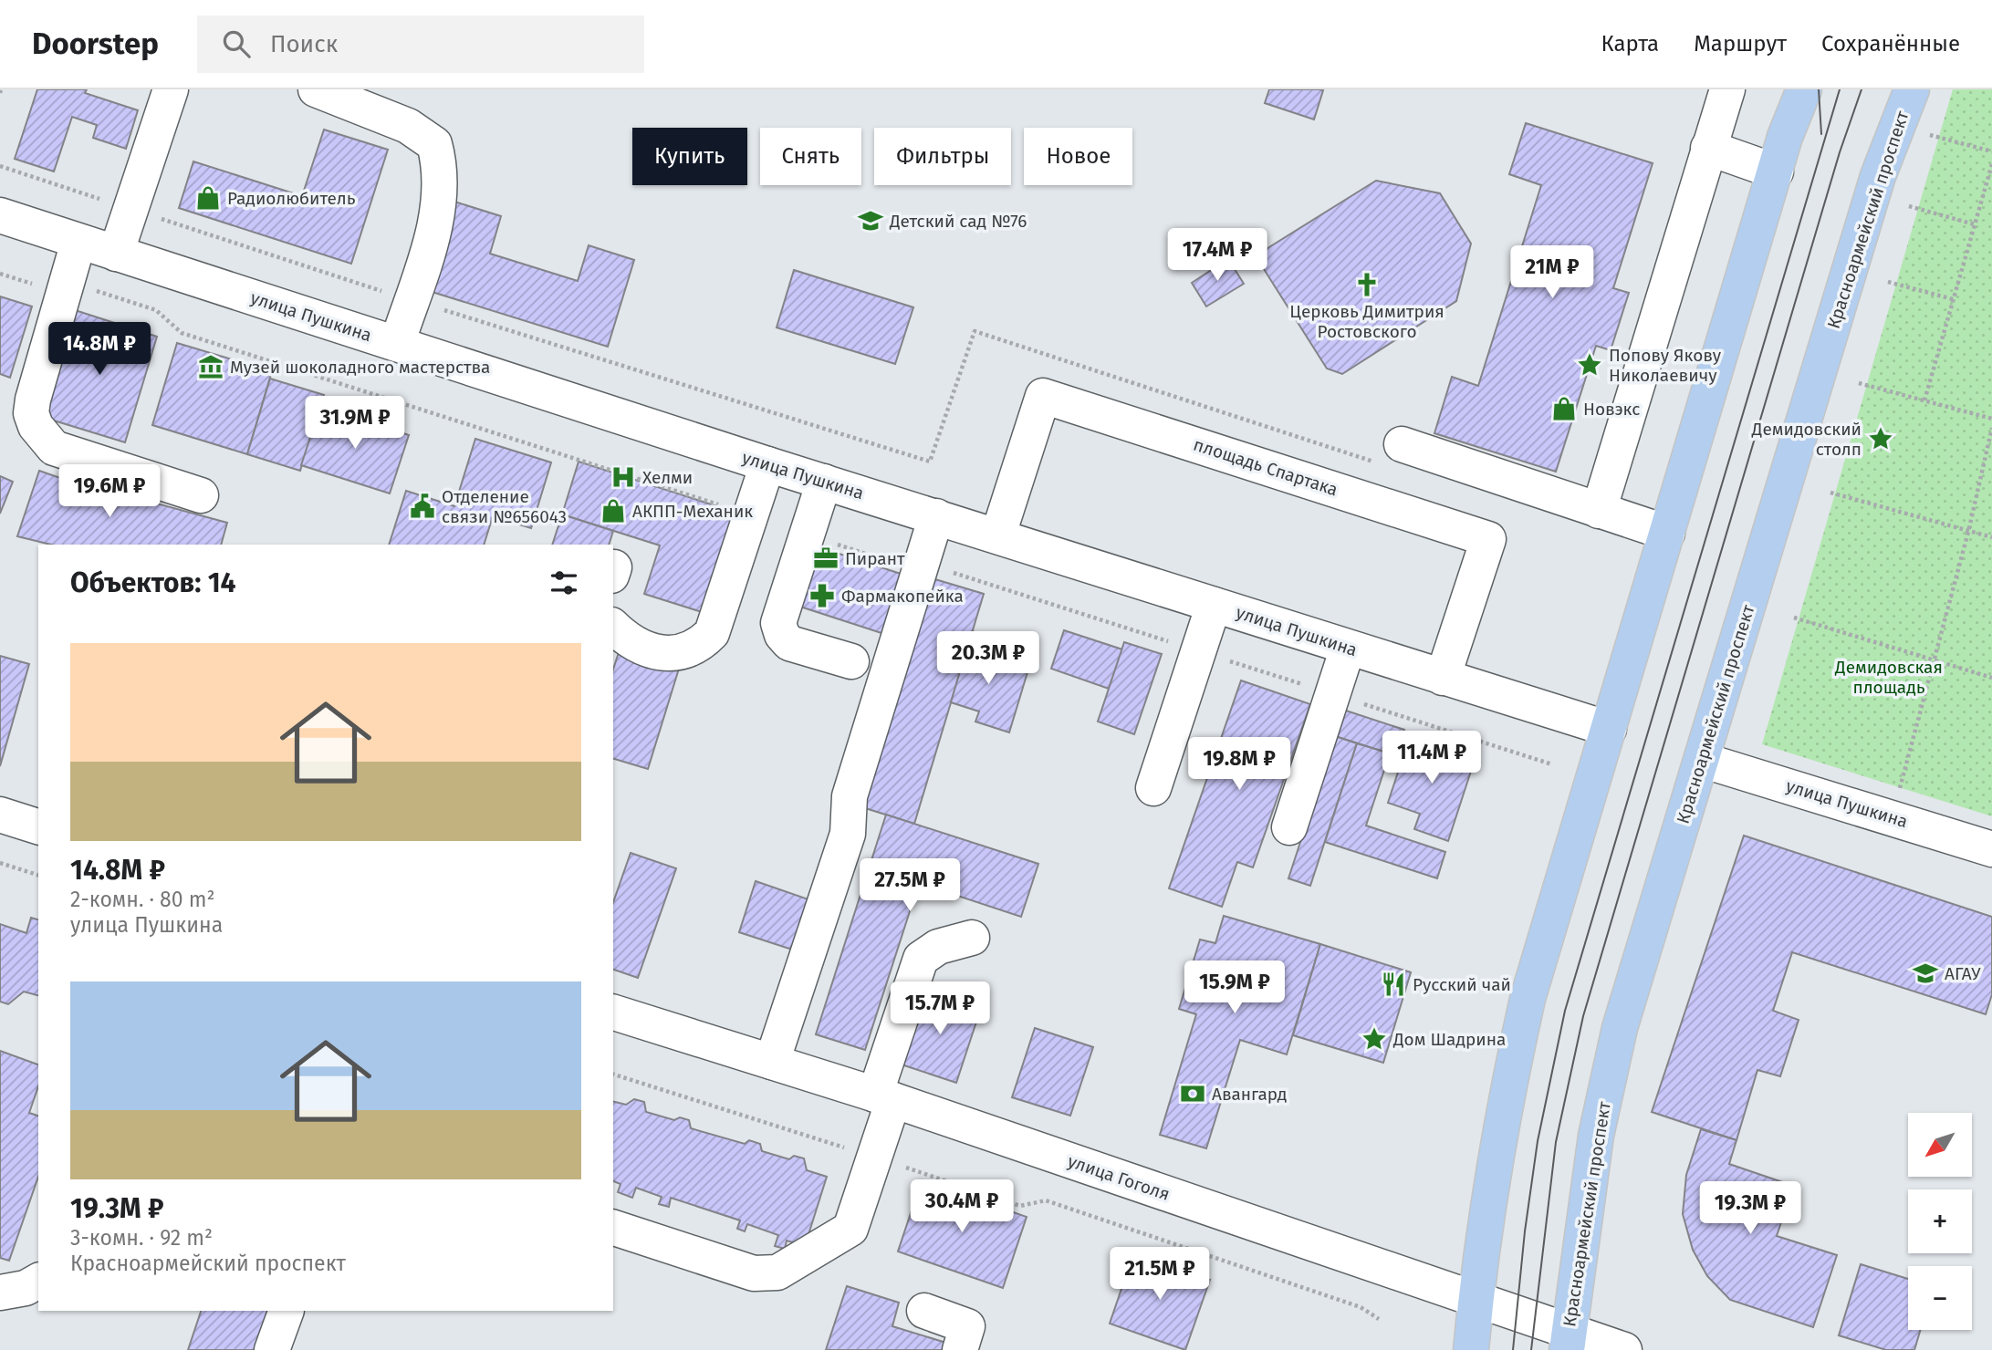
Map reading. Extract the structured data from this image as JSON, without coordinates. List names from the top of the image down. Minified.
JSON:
{"streets":{"main road":["Красноармейский проспект"],"street":["улица Пушкина","площадь Спартака","улица Гоголя"]},"crossings":[["Красноармейский проспект","улица Пушкина"],["Красноармейский проспект","улица Гоголя"],["улица Пушкина","площадь Спартака"]],"parks":["Демидовская площадь"],"places":{"shop":["Радиолюбитель","Новэкс","АКПП-Механик"],"school or university":["Детский сад №76","АГАУ"],"church":["Церковь Димитрия Ростовского"],"place":["Попову Якову Николаевичу","Демидовский столп","Дом Шадрина"],"museum":["Музей шоколадного мастерства"],"hospital":["Хелми"],"public building":["Отделение связи №656043"],"office":["Пирант"],"pharmacy":["Фармакопейка"],"restaurant":["Русский чай"],"bank":["Авангард"]},"north":"bottom left","page":{"header":"Doorstep","search":"Поиск","nav":["Карта","Маршрут","Сохранённые"],"chip":["Купить","Снять","Фильтры","Новое"],"price":["17.4M ₽","21M ₽","14.8M ₽","31.9M ₽","19.6M ₽","20.3M ₽","11.4M ₽","19.8M ₽","27.5M ₽","15.9M ₽","15.7M ₽","30.4M ₽","19.3M ₽","21.5M ₽"],"heading":"Объектов: 14","list":[{"name":"14.8M ₽","note":"2-комн. · 80 m² · улица Пушкина"},{"name":"19.3M ₽","note":"3-комн. · 92 m² · Красноармейский проспект"}],"map_buttons":["+","−"]}}
